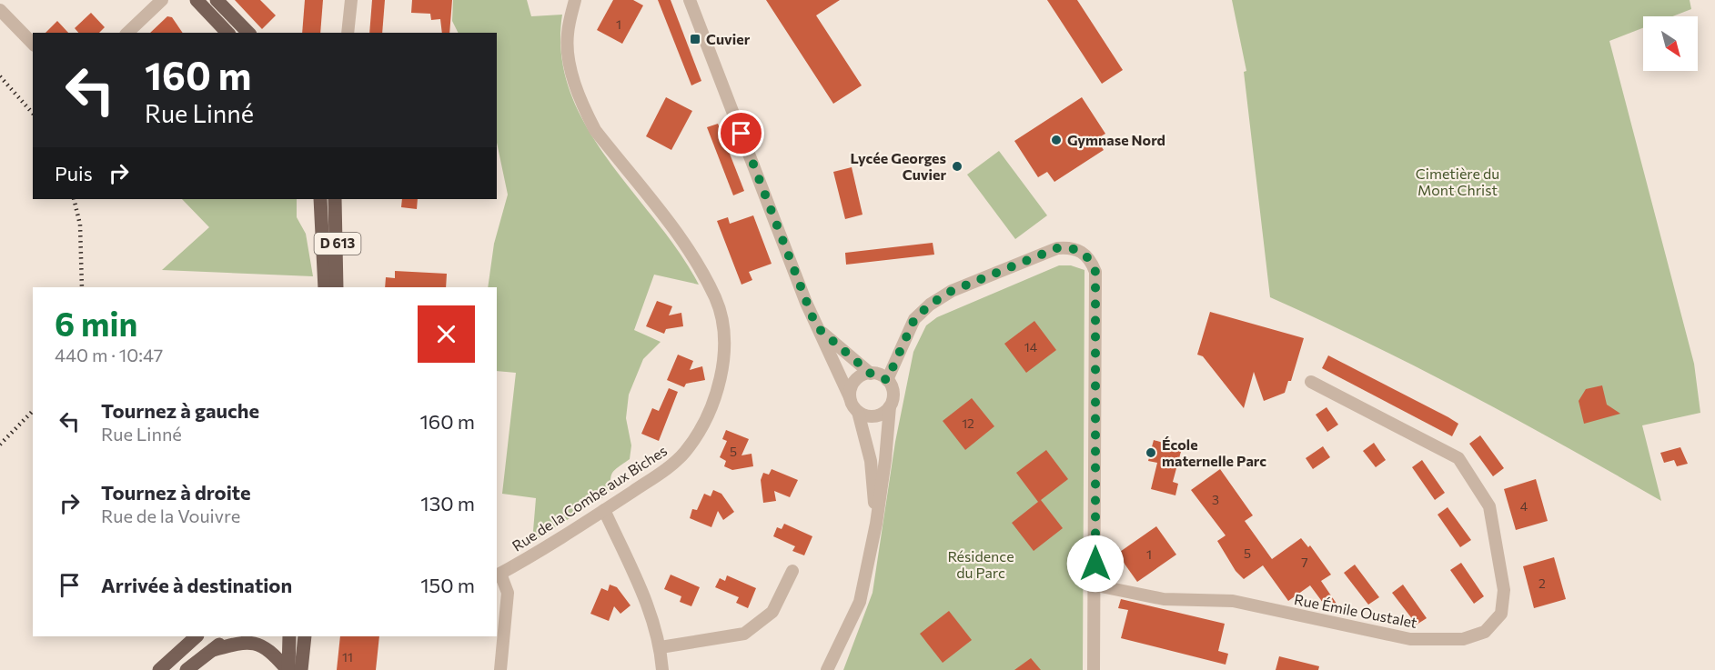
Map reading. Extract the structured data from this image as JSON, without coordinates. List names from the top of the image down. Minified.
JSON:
{"streets":{"main road":["D 613"],"street":["Rue de la Combe aux Biches","Rue Émile Oustalet"]},"parks":["Cimetière du Mont Christ","Résidence du Parc"],"places":{"transit":["Cuvier"],"other":["Gymnase Nord","Lycée Georges Cuvier","École maternelle Parc"]},"house_numbers":["1","14","12","5","3","4","5","1","7","2","11"],"north":"bottom right","page":{"turn":["160 m","Rue Linné"],"then":"Puis","heading":["6 min","440 m · 10:47"],"list":[{"name":"Tournez à gauche","note":"Rue Linné","value":"160 m"},{"name":"Tournez à droite","note":"Rue de la Vouivre","value":"130 m"},{"name":"Arrivée à destination","value":"150 m"}]}}
